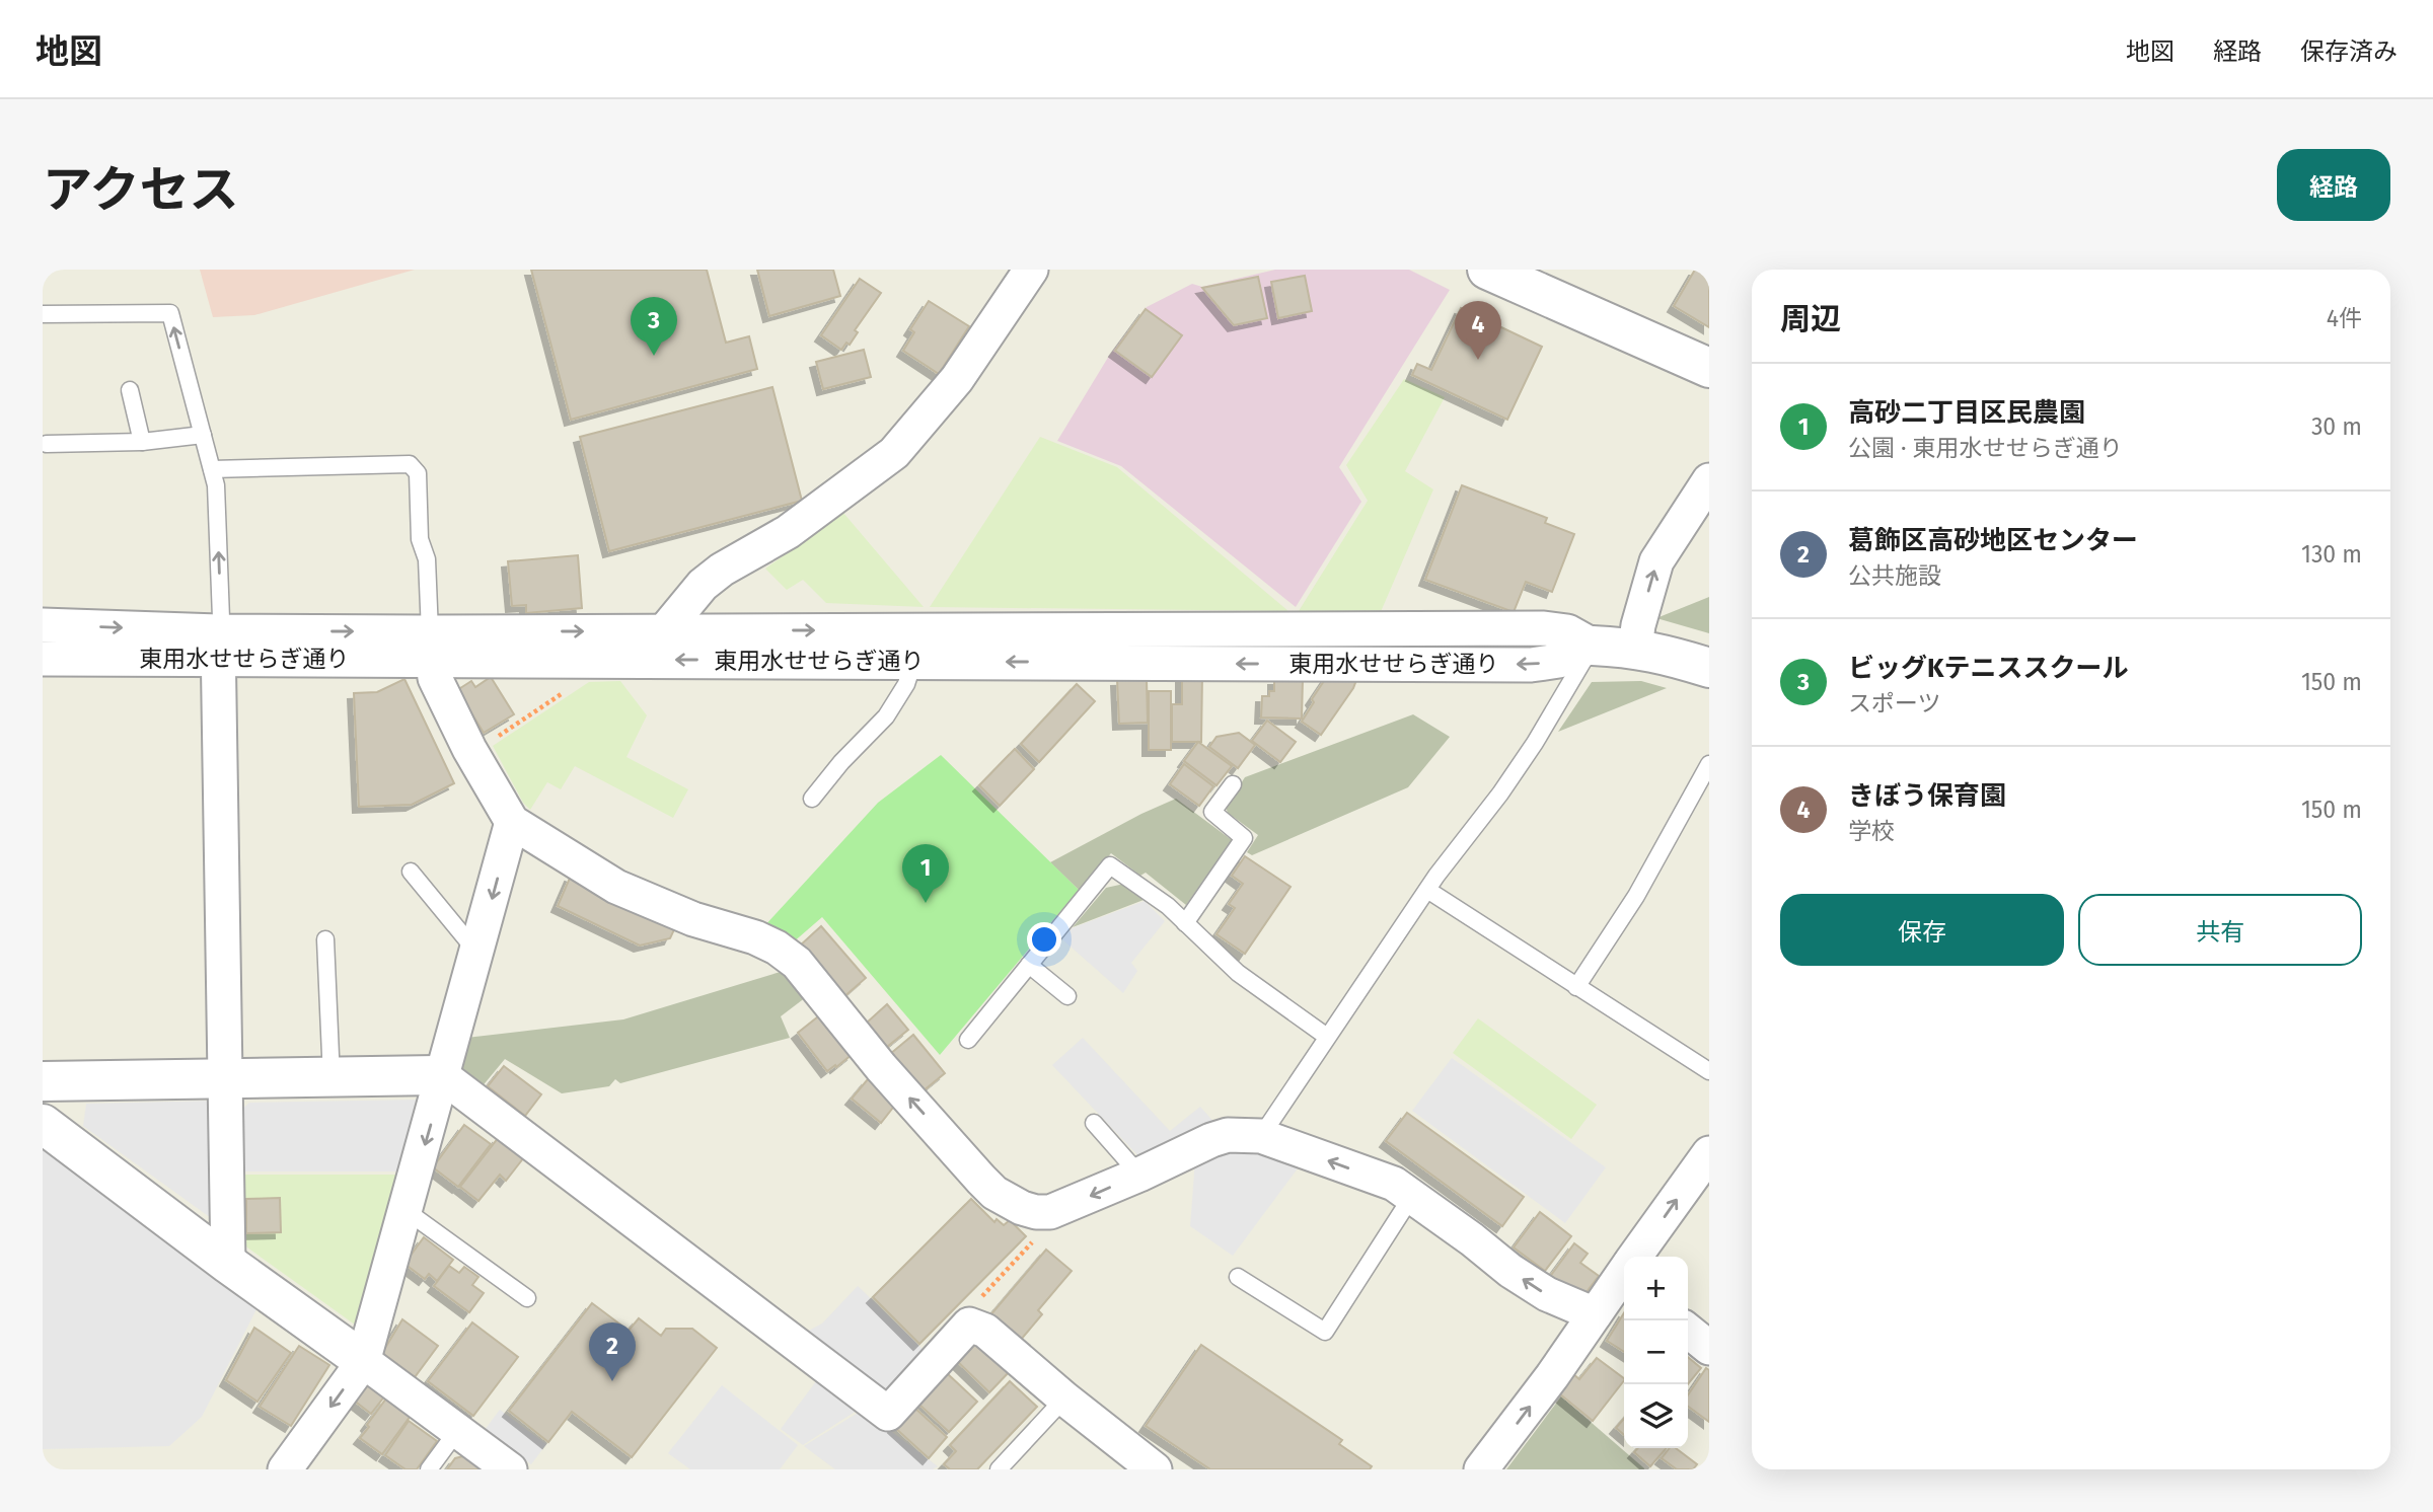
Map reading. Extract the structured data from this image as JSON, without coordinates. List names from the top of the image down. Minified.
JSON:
{"streets":{"street":["東用水せせらぎ通り"]},"page":{"header":"地図","nav":["地図","経路","保存済み"],"title":"アクセス","buttons":["経路",["保存","共有"]],"heading":["周辺","4件"],"pins":["3","4","1","2"],"list":[{"mark":"1","name":"高砂二丁目区民農園","note":"公園 · 東用水せせらぎ通り","value":"30 m"},{"mark":"2","name":"葛飾区高砂地区センター","note":"公共施設","value":"130 m"},{"mark":"3","name":"ビッグKテニススクール","note":"スポーツ","value":"150 m"},{"mark":"4","name":"きぼう保育園","note":"学校","value":"150 m"}],"map_buttons":["+","−"]}}
